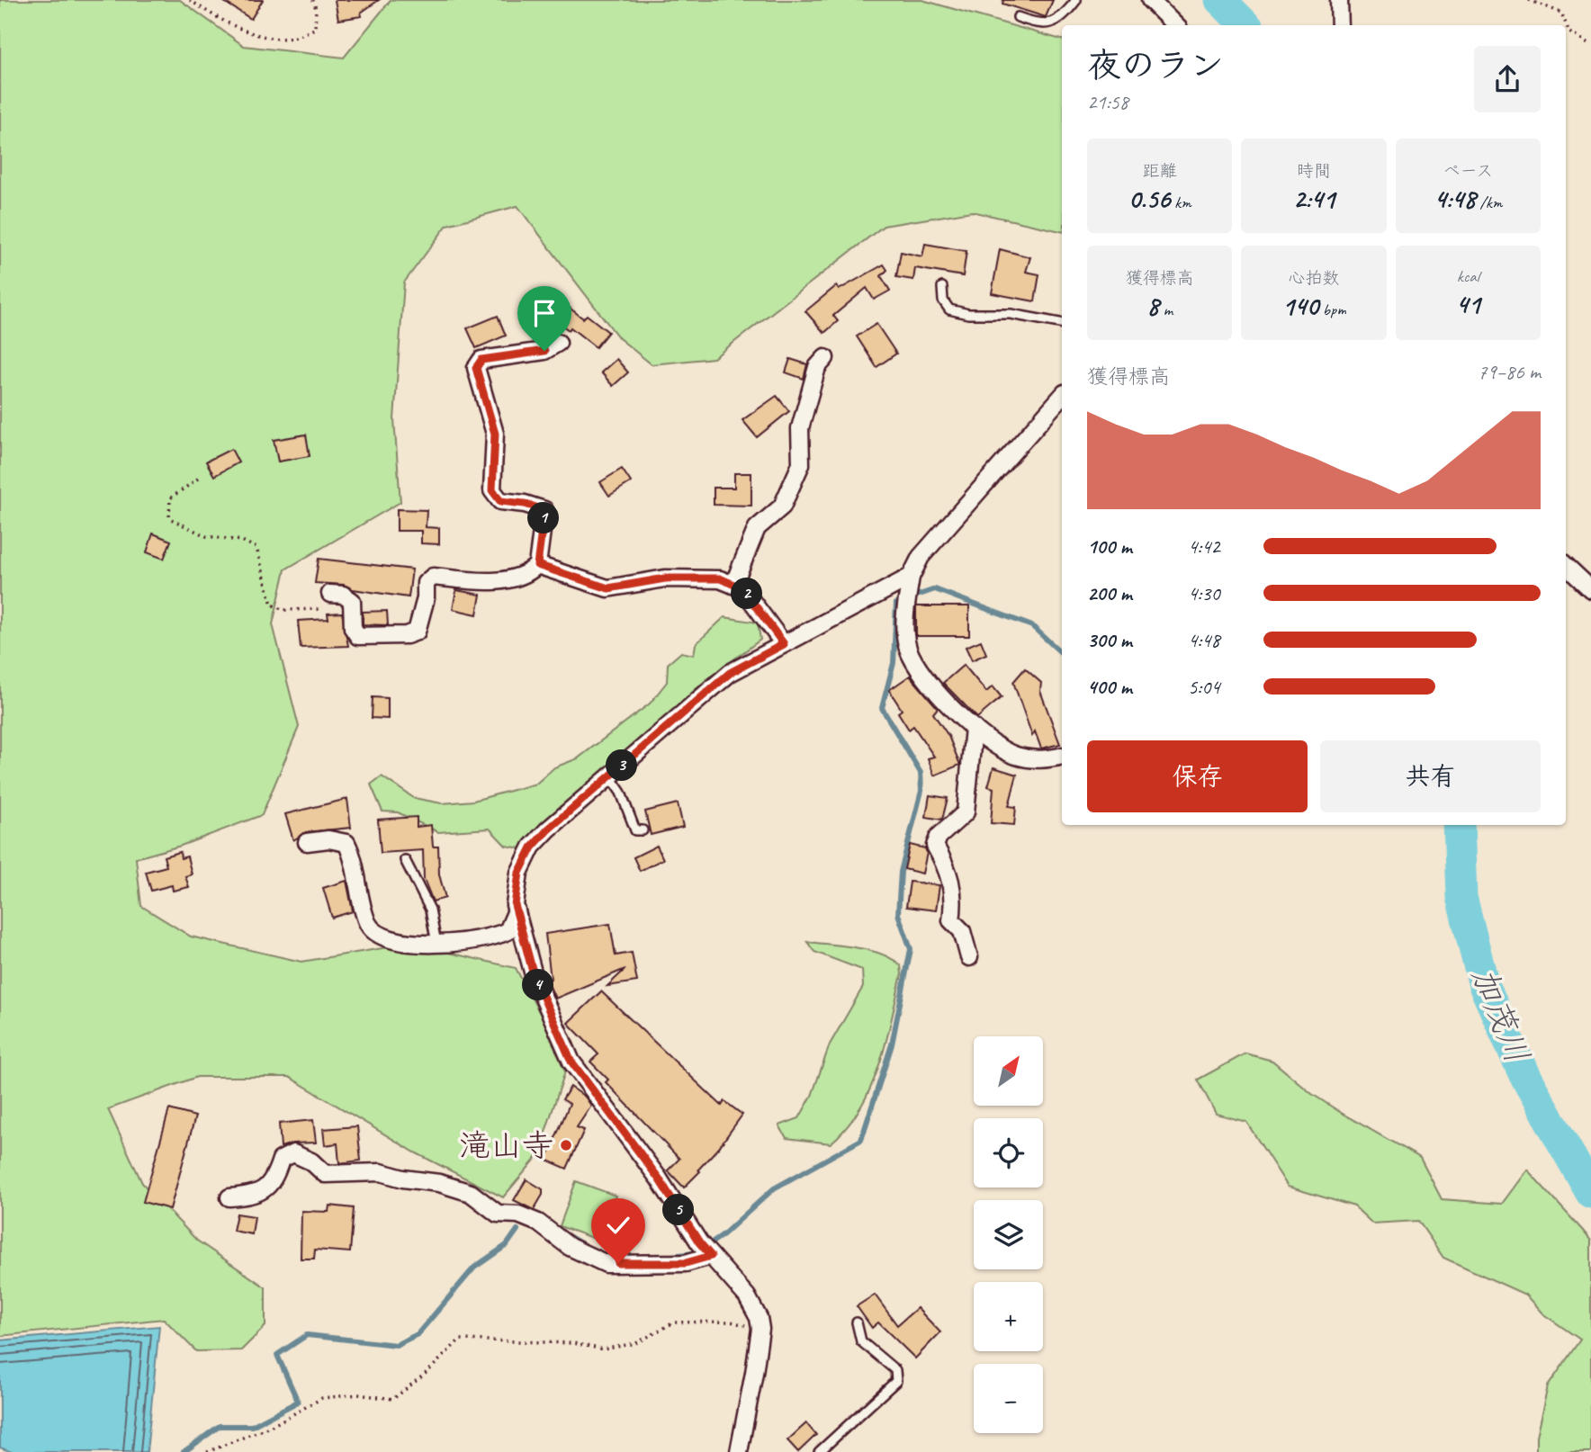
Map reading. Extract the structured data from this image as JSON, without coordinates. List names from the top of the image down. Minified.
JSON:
{"water":["加茂川"],"places":["滝山寺"],"north":"top right","page":{"heading":["夜のラン","21:58"],"stats":[["距離","0.56 km"],["時間","2:41"],["ペース","4:48 /km"],["獲得標高","8 m"],["心拍数","140 bpm"],["kcal","41"]],"chart":["獲得標高","79–86 m"],"pins":["1","2","3","4","5"],"list":[{"name":"100 m","note":"4:42"},{"name":"200 m","note":"4:30"},{"name":"300 m","note":"4:48"},{"name":"400 m","note":"5:04"}],"buttons":["保存","共有"],"map_buttons":["+","−"]}}
